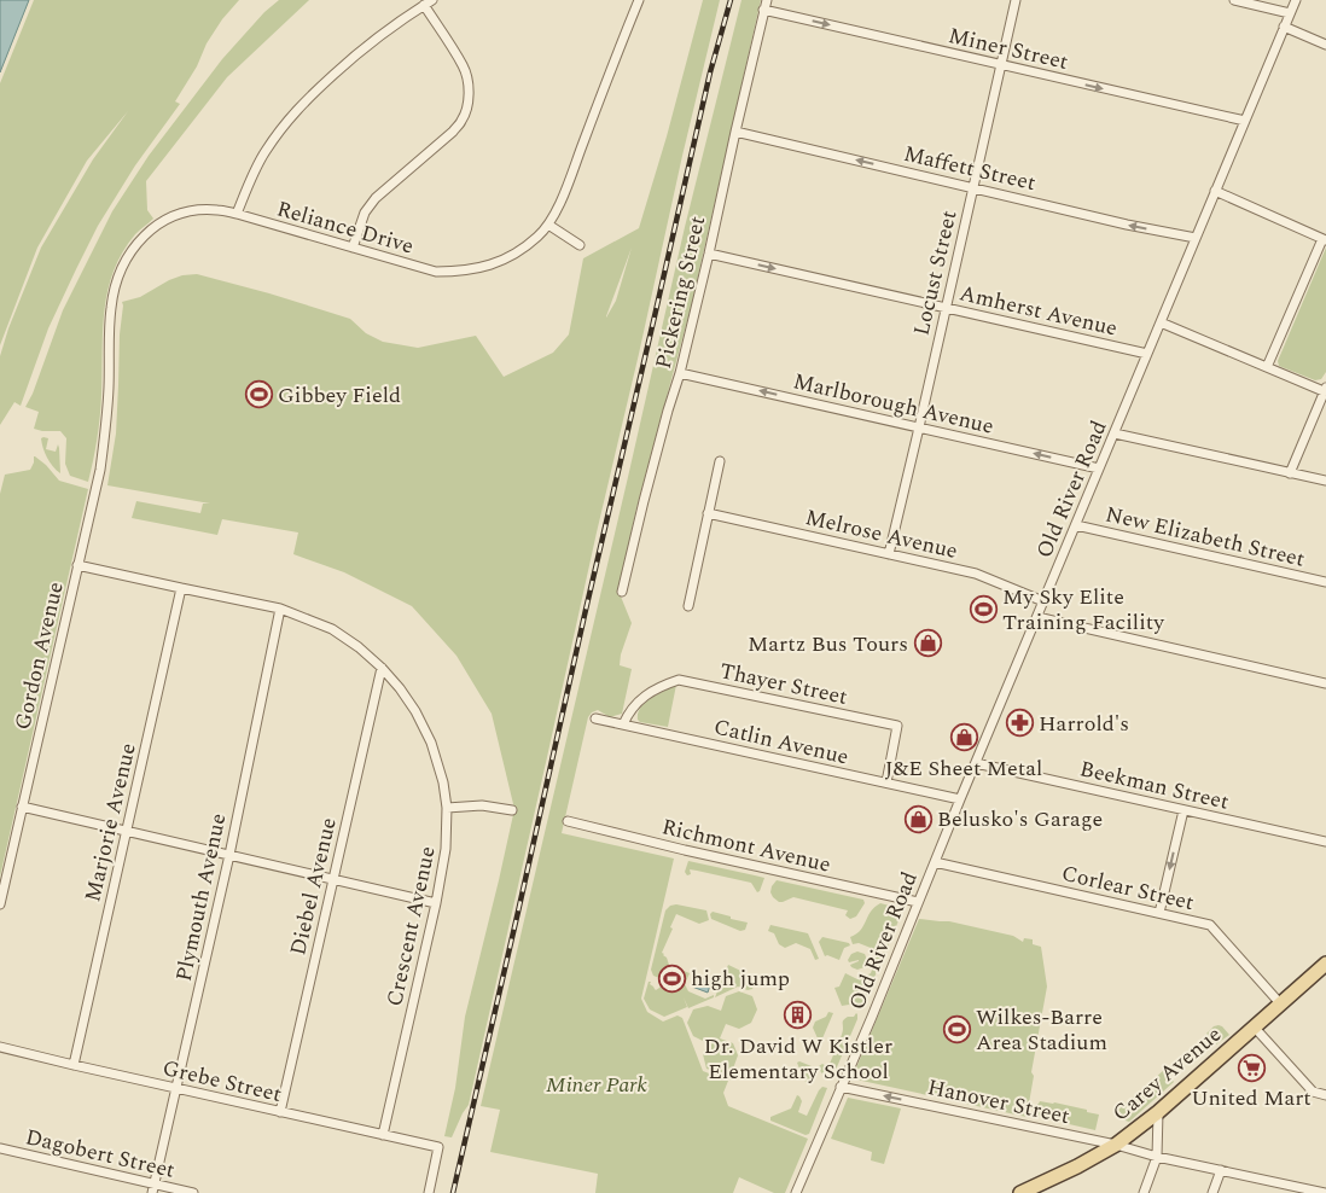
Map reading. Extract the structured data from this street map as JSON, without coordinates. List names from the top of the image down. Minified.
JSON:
{"streets":{"main road":["Carey Avenue"],"street":["Miner Street","Maffett Street","Reliance Drive","Locust Street","Pickering Street","Amherst Avenue","Marlborough Avenue","Old River Road","Melrose Avenue","New Elizabeth Street","Gordon Avenue","Thayer Street","Catlin Avenue","Beekman Street","Marjorie Avenue","Richmont Avenue","Diebel Avenue","Corlear Street","Plymouth Avenue","Crescent Avenue","Grebe Street","Hanover Street","Dagobert Street"]},"crossings":[["Miner Street","Locust Street"],["Miner Street","Pickering Street"],["Miner Street","Old River Road"],["Maffett Street","Locust Street"],["Maffett Street","Pickering Street"],["Maffett Street","Old River Road"],["Reliance Drive","Gordon Avenue"],["Locust Street","Amherst Avenue"],["Locust Street","Marlborough Avenue"],["Locust Street","Melrose Avenue"],["Pickering Street","Amherst Avenue"],["Pickering Street","Marlborough Avenue"],["Amherst Avenue","Old River Road"],["Marlborough Avenue","Old River Road"],["Old River Road","Melrose Avenue"],["Old River Road","New Elizabeth Street"],["Old River Road","Catlin Avenue"],["Old River Road","Beekman Street"],["Old River Road","Richmont Avenue"],["Old River Road","Corlear Street"],["Old River Road","Hanover Street"],["Gordon Avenue","Crescent Avenue"],["Thayer Street","Catlin Avenue"],["Marjorie Avenue","Crescent Avenue"],["Marjorie Avenue","Grebe Street"],["Diebel Avenue","Crescent Avenue"],["Diebel Avenue","Grebe Street"],["Corlear Street","Carey Avenue"],["Plymouth Avenue","Crescent Avenue"],["Plymouth Avenue","Grebe Street"],["Plymouth Avenue","Dagobert Street"],["Crescent Avenue","Grebe Street"],["Carey Avenue","Hanover Street"]],"one_way":["Miner Street","Maffett Street","Amherst Avenue","Marlborough Avenue","Hanover Street"],"parks":["Miner Park"],"places":{"sports":["Gibbey Field","My Sky Elite Training Facility","high jump","Wilkes-Barre Area Stadium"],"shop":["Martz Bus Tours","J&E Sheet Metal","Belusko's Garage"],"pharmacy":["Harrold's"],"building":["Dr. David W Kistler Elementary School"],"supermarket":["United Mart"]}}
